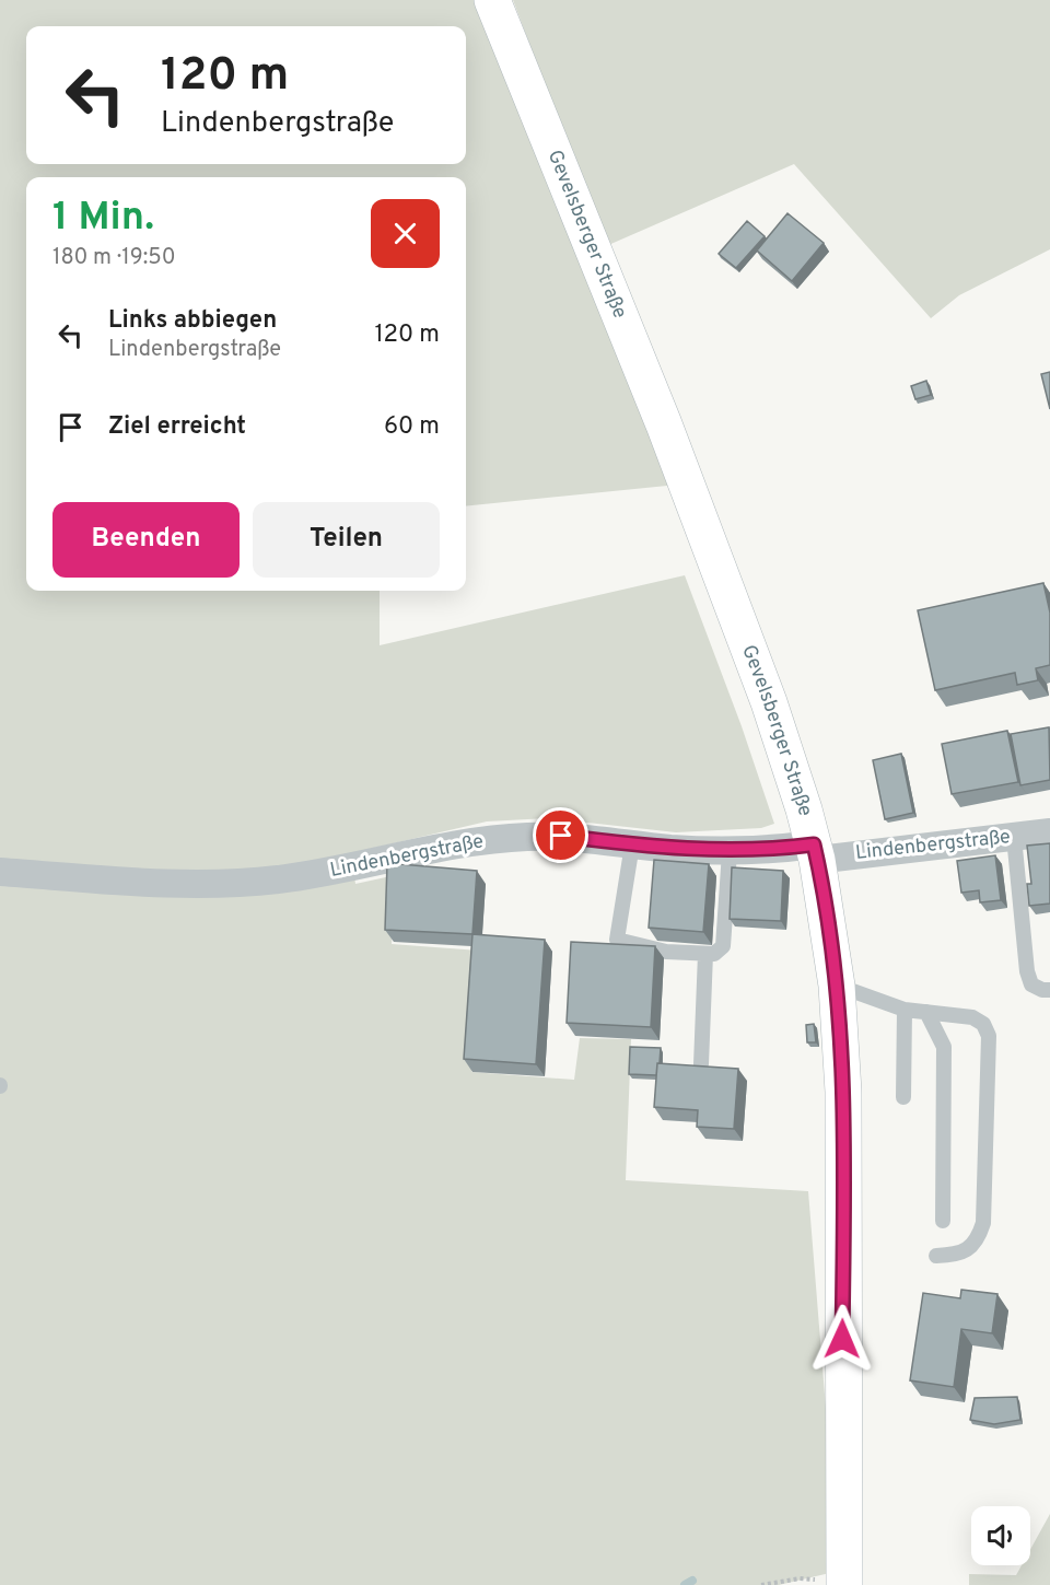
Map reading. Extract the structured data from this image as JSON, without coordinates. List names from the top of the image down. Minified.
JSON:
{"streets":{"main road":["Gevelsberger Straße"],"street":["Lindenbergstraße"]},"crossings":[["Gevelsberger Straße","Lindenbergstraße"]],"page":{"turn":["120 m","Lindenbergstraße"],"heading":["1 Min.","180 m · 19:50"],"list":[{"name":"Links abbiegen","note":"Lindenbergstraße","value":"120 m"},{"name":"Ziel erreicht","value":"60 m"}],"buttons":["Beenden","Teilen"]}}
